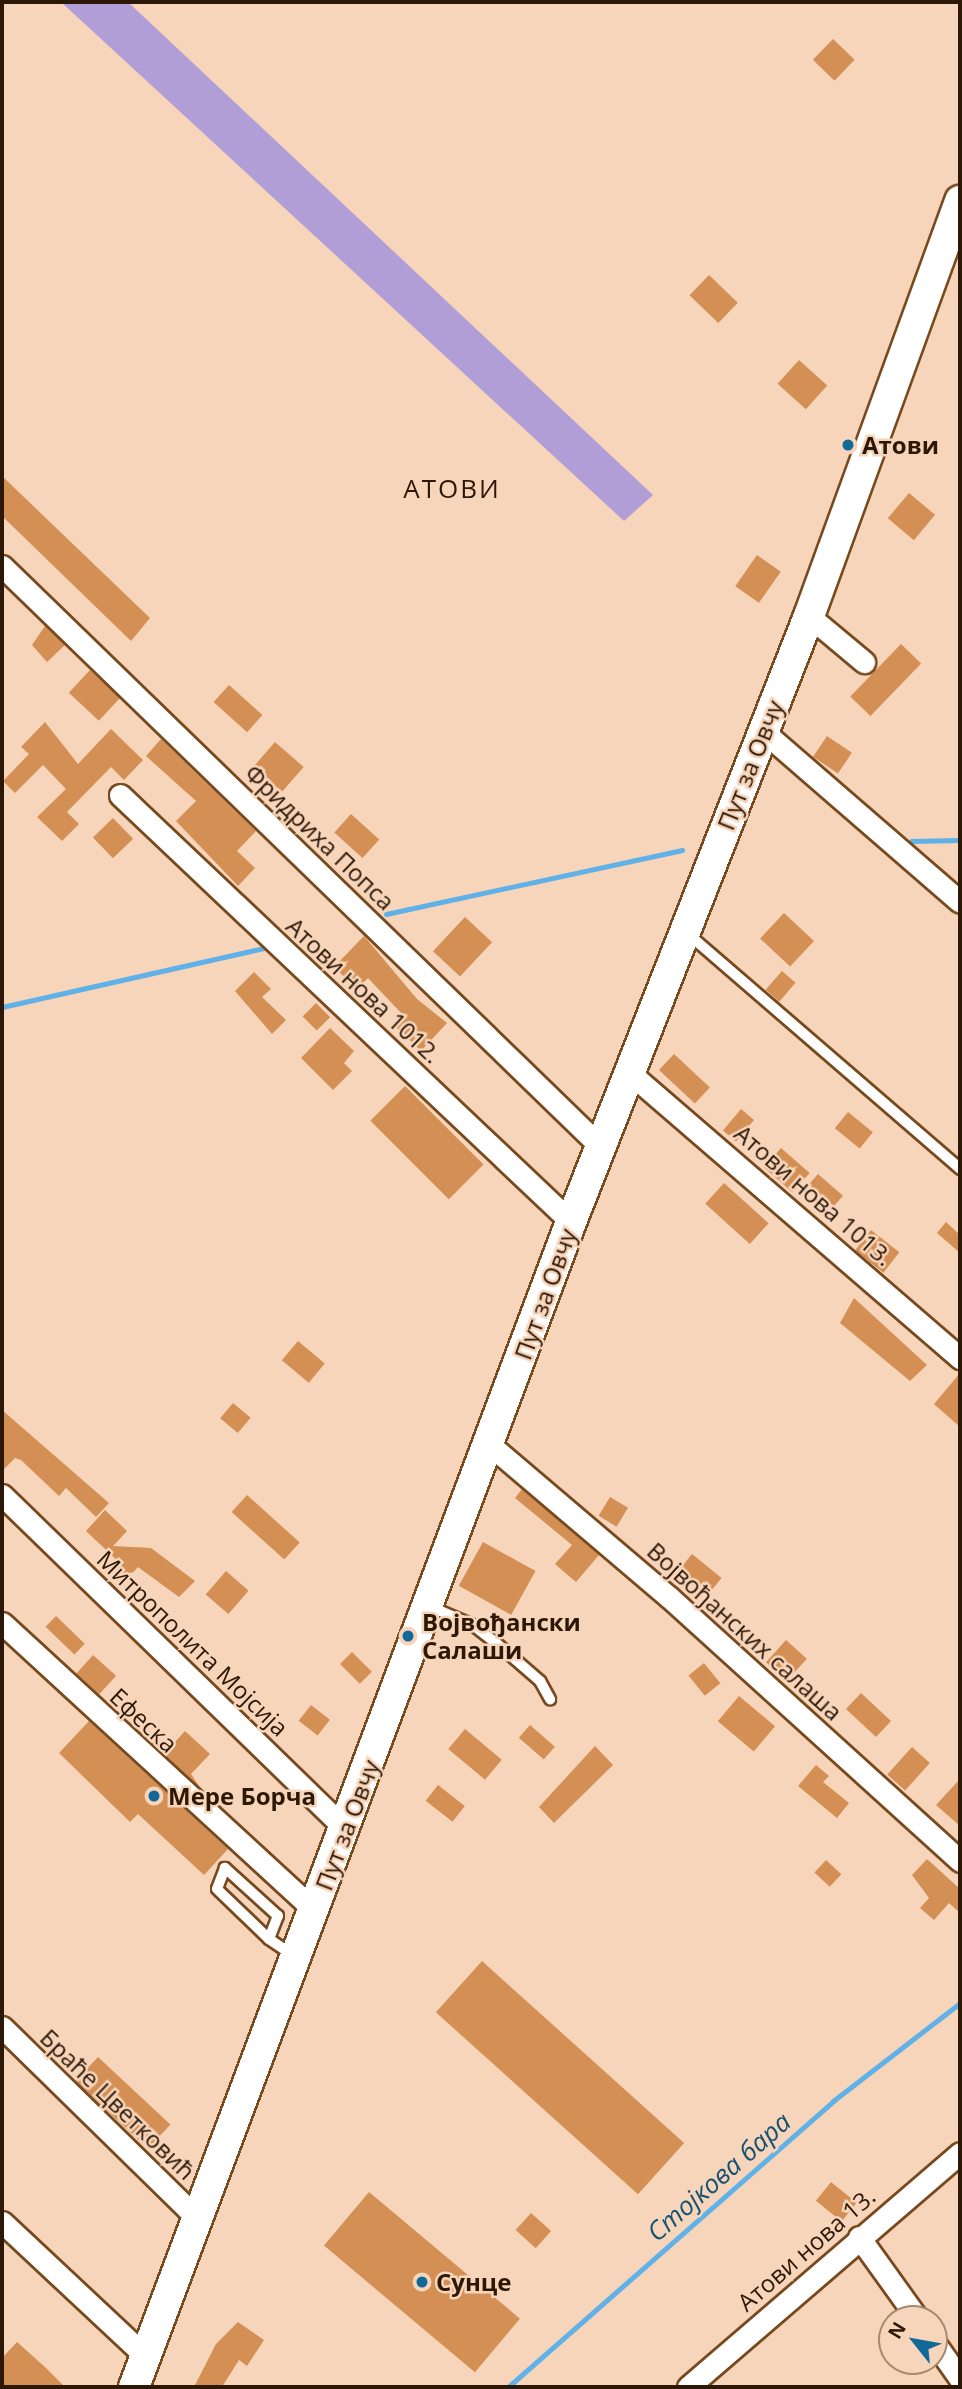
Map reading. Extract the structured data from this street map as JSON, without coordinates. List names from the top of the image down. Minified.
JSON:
{"streets":{"street":["Пут за Овчу","Фридриха Попса","Атови нова 1012.","Атови нова 1013.","Војвођанских салаша","Митрополита Мојсија","Ефеска","Браће Цветковић","Атови нова 13."]},"crossings":[["Пут за Овчу","Фридриха Попса"],["Пут за Овчу","Атови нова 1012."],["Пут за Овчу","Атови нова 1013."],["Пут за Овчу","Војвођанских салаша"],["Пут за Овчу","Митрополита Мојсија"],["Пут за Овчу","Ефеска"],["Пут за Овчу","Браће Цветковић"]],"districts":["АТОВИ"],"water":["Стојкова бара"],"places":["Атови","Војвођански Салаши","Мере Борча","Сунце"],"north":"top left"}
